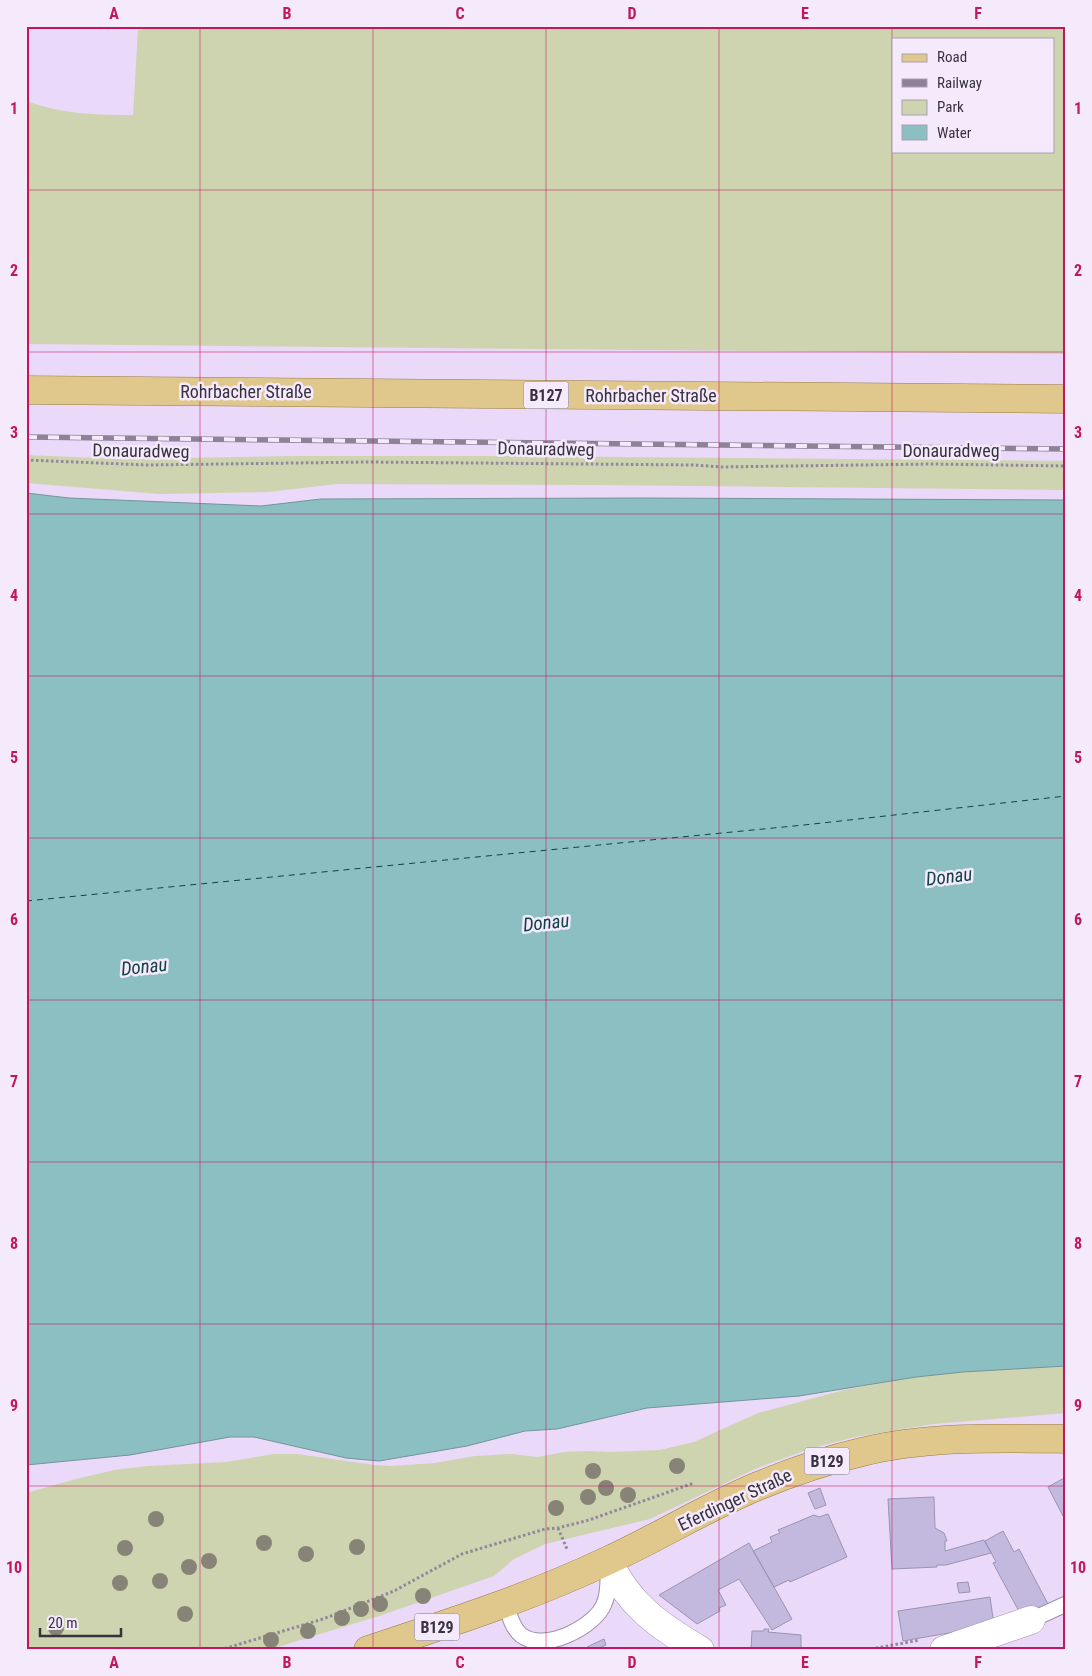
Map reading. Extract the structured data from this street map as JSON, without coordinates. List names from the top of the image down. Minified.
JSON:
{"streets":{"main road":["Rohrbacher Straße","B127","B129","Eferdinger Straße"],"path":["Donauradweg"]},"crossings":[["B129","Eferdinger Straße"]],"water":["Donau"],"legend":["Road","Railway","Park","Water"],"scale_bar":"20 m","grid":{"columns":["A","B","C","D","E","F"],"rows":["1","2","3","4","5","6","7","8","9","10"]}}
